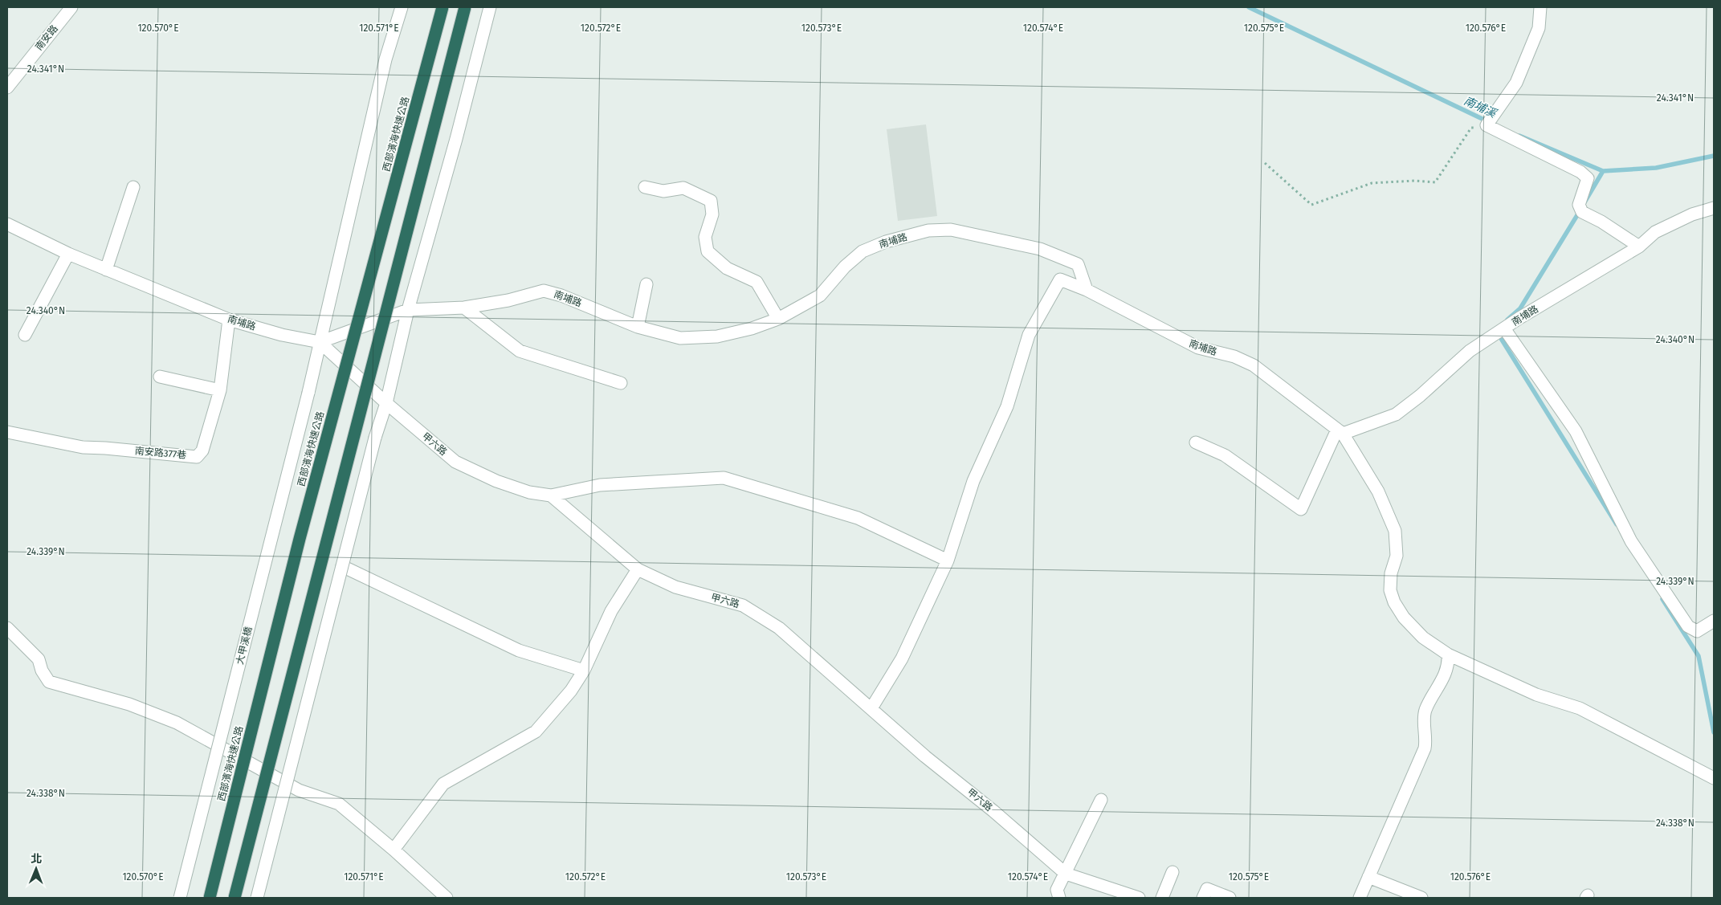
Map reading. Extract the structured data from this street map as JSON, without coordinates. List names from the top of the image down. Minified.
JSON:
{"streets":{"highway":["西部濱海快速公路"],"street":["南安路","南埔路","甲六路","南安路377巷","大甲溪橋"]},"crossings":[["南埔路","甲六路"],["南埔路","南安路377巷"],["南埔路","大甲溪橋"],["甲六路","大甲溪橋"]],"water":["南埔溪"],"north":"top","coordinates":["120.570°E","120.571°E","120.572°E","120.573°E","120.574°E","120.575°E","120.576°E","24.341°N","24.340°N","24.339°N","24.338°N"]}
